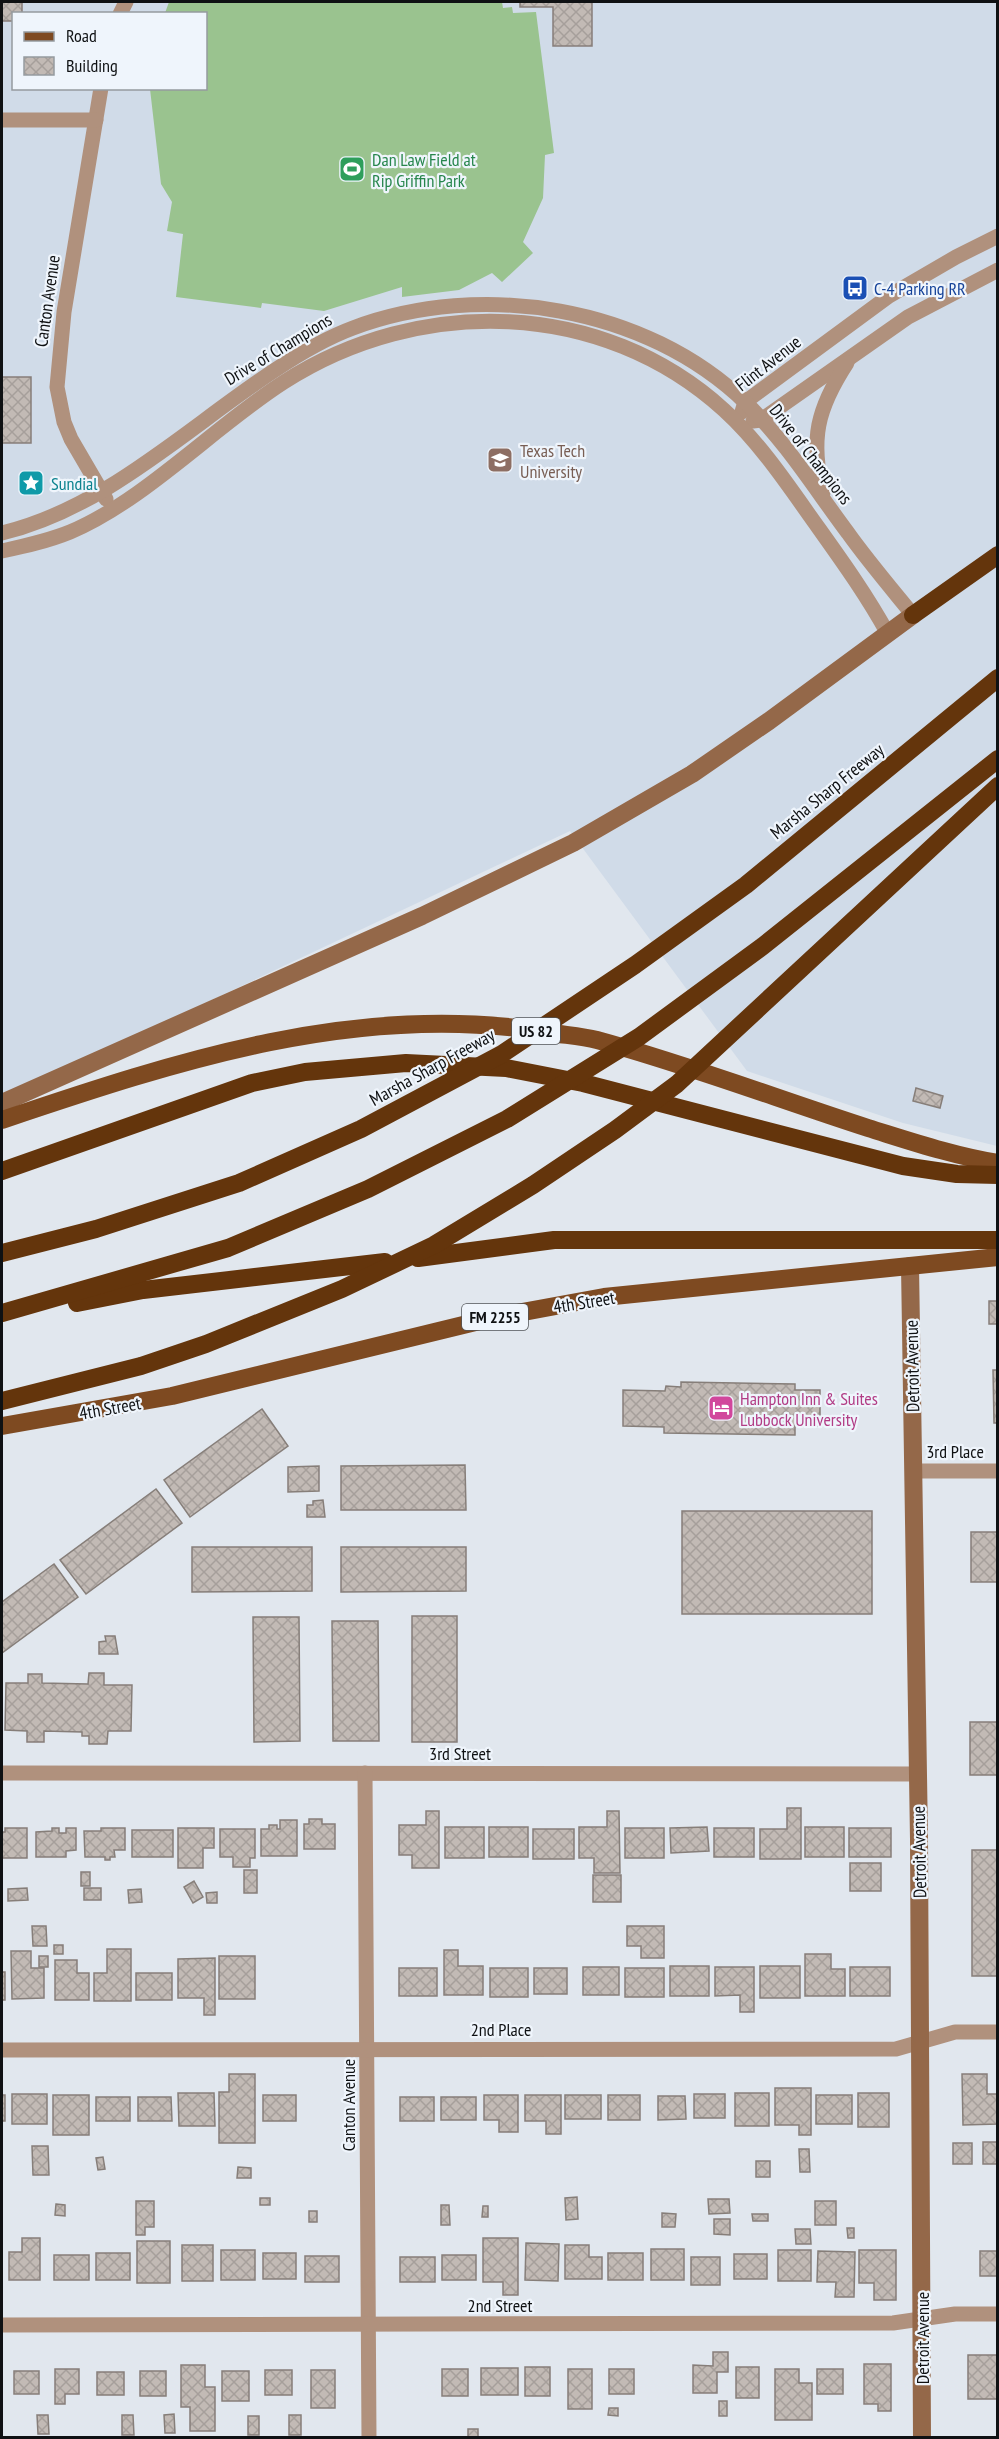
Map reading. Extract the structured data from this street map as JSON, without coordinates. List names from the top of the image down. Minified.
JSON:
{"streets":{"highway":["Marsha Sharp Freeway","US 82"],"main road":["4th Street","FM 2255"],"street":["Canton Avenue","Drive of Champions","Flint Avenue","Detroit Avenue","3rd Place","3rd Street","2nd Place","2nd Street"]},"crossings":[["Canton Avenue","Drive of Champions"],["Canton Avenue","3rd Street"],["Canton Avenue","2nd Place"],["Canton Avenue","2nd Street"],["Drive of Champions","Flint Avenue"],["4th Street","Detroit Avenue"],["Detroit Avenue","3rd Place"],["Detroit Avenue","3rd Street"],["Detroit Avenue","2nd Place"],["Detroit Avenue","2nd Street"]],"places":{"sports":["Dan Law Field at Rip Griffin Park"],"bus stop":["C-4 Parking RR"],"school or university":["Texas Tech University"],"place":["Sundial"],"hotel":["Hampton Inn & Suites Lubbock University"]},"legend":["Road","Building"]}
